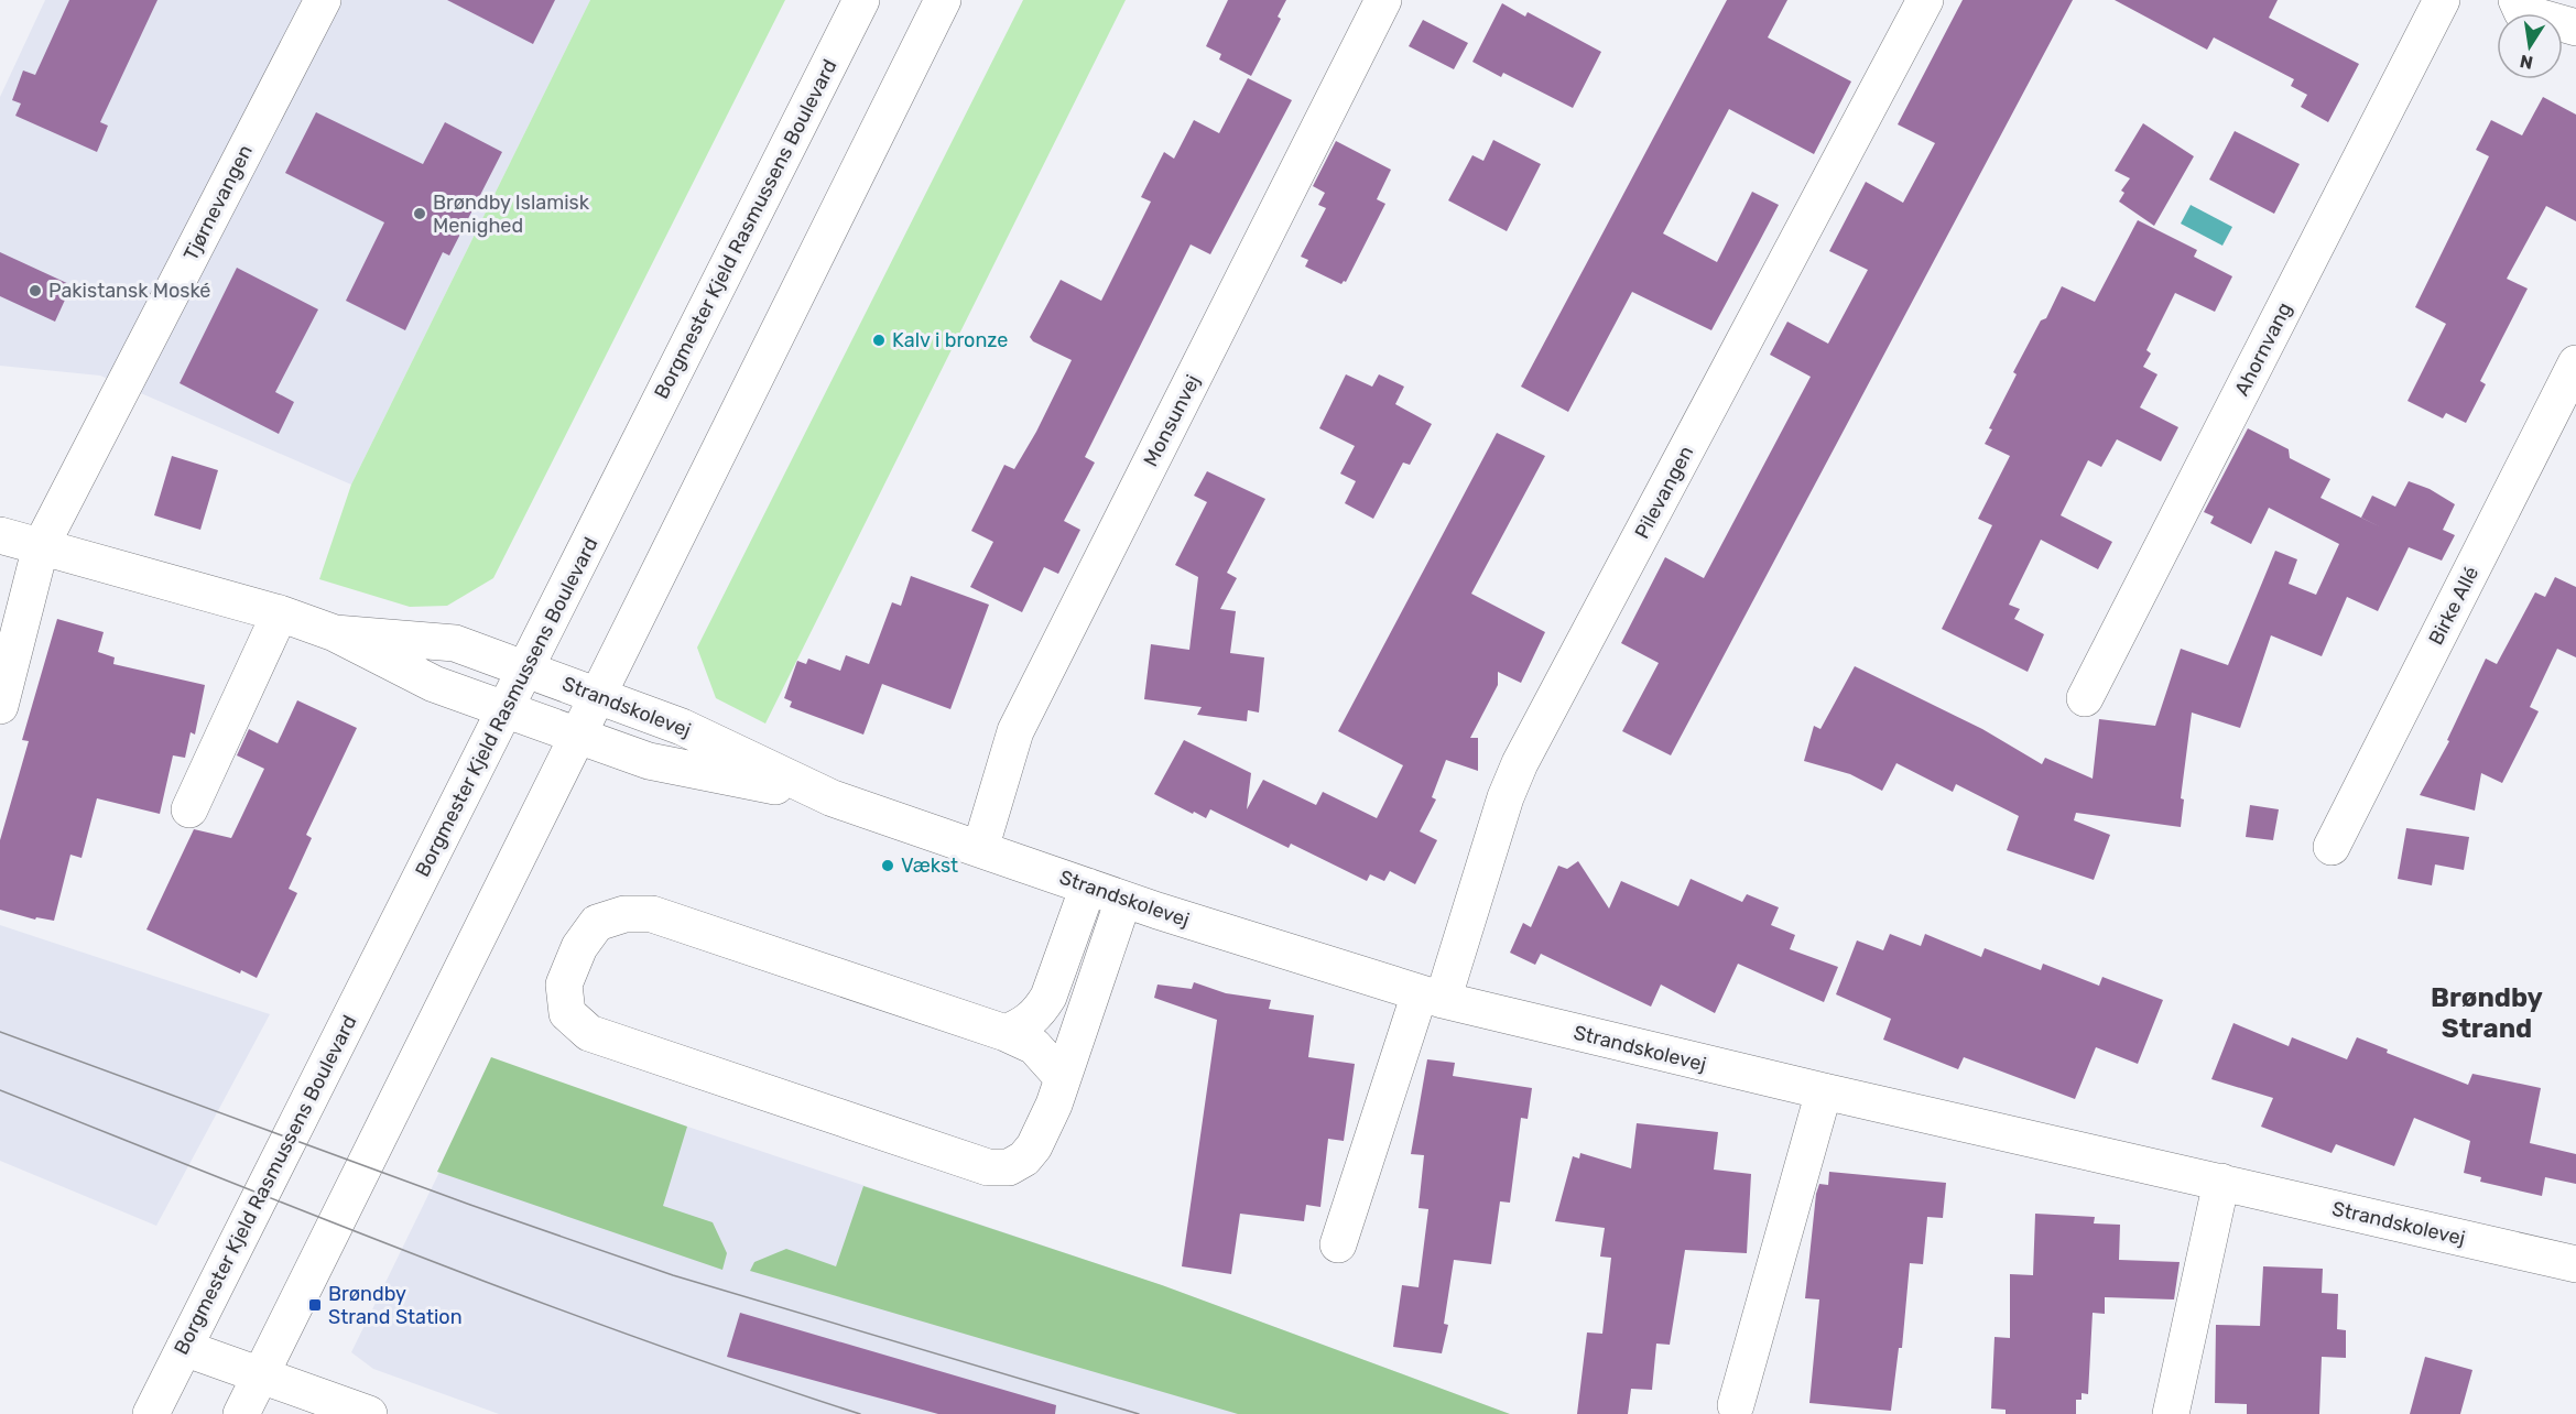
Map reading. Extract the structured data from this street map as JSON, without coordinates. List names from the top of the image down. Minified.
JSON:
{"streets":{"street":["Tjørnevangen","Borgmester Kjeld Rasmussens Boulevard","Ahornvang","Monsunvej","Pilevangen","Birke Allé","Strandskolevej"]},"crossings":[["Tjørnevangen","Strandskolevej"],["Borgmester Kjeld Rasmussens Boulevard","Strandskolevej"],["Monsunvej","Strandskolevej"],["Pilevangen","Strandskolevej"]],"districts":["Brøndby Strand"],"places":{"other":["Brøndby Islamisk Menighed","Pakistansk Moské","Kalv i bronze","Vækst"],"transit":["Brøndby Strand Station"]},"north":"bottom"}
